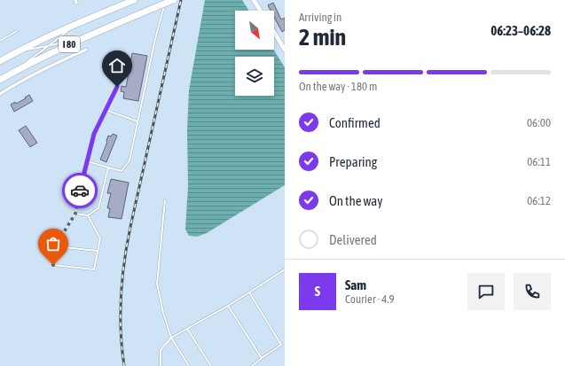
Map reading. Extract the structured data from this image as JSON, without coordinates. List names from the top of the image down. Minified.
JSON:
{"streets":{"highway":["I 80"]},"north":"bottom right","page":{"heading":["2 min","Arriving in","06:23–06:28"],"panel":["Sam","Courier · 4.9"],"bar":"On the way · 180 m","list":[["Confirmed","06:00"],["Preparing","06:11"],["On the way","06:12"],"Delivered"],"round":"S"}}
